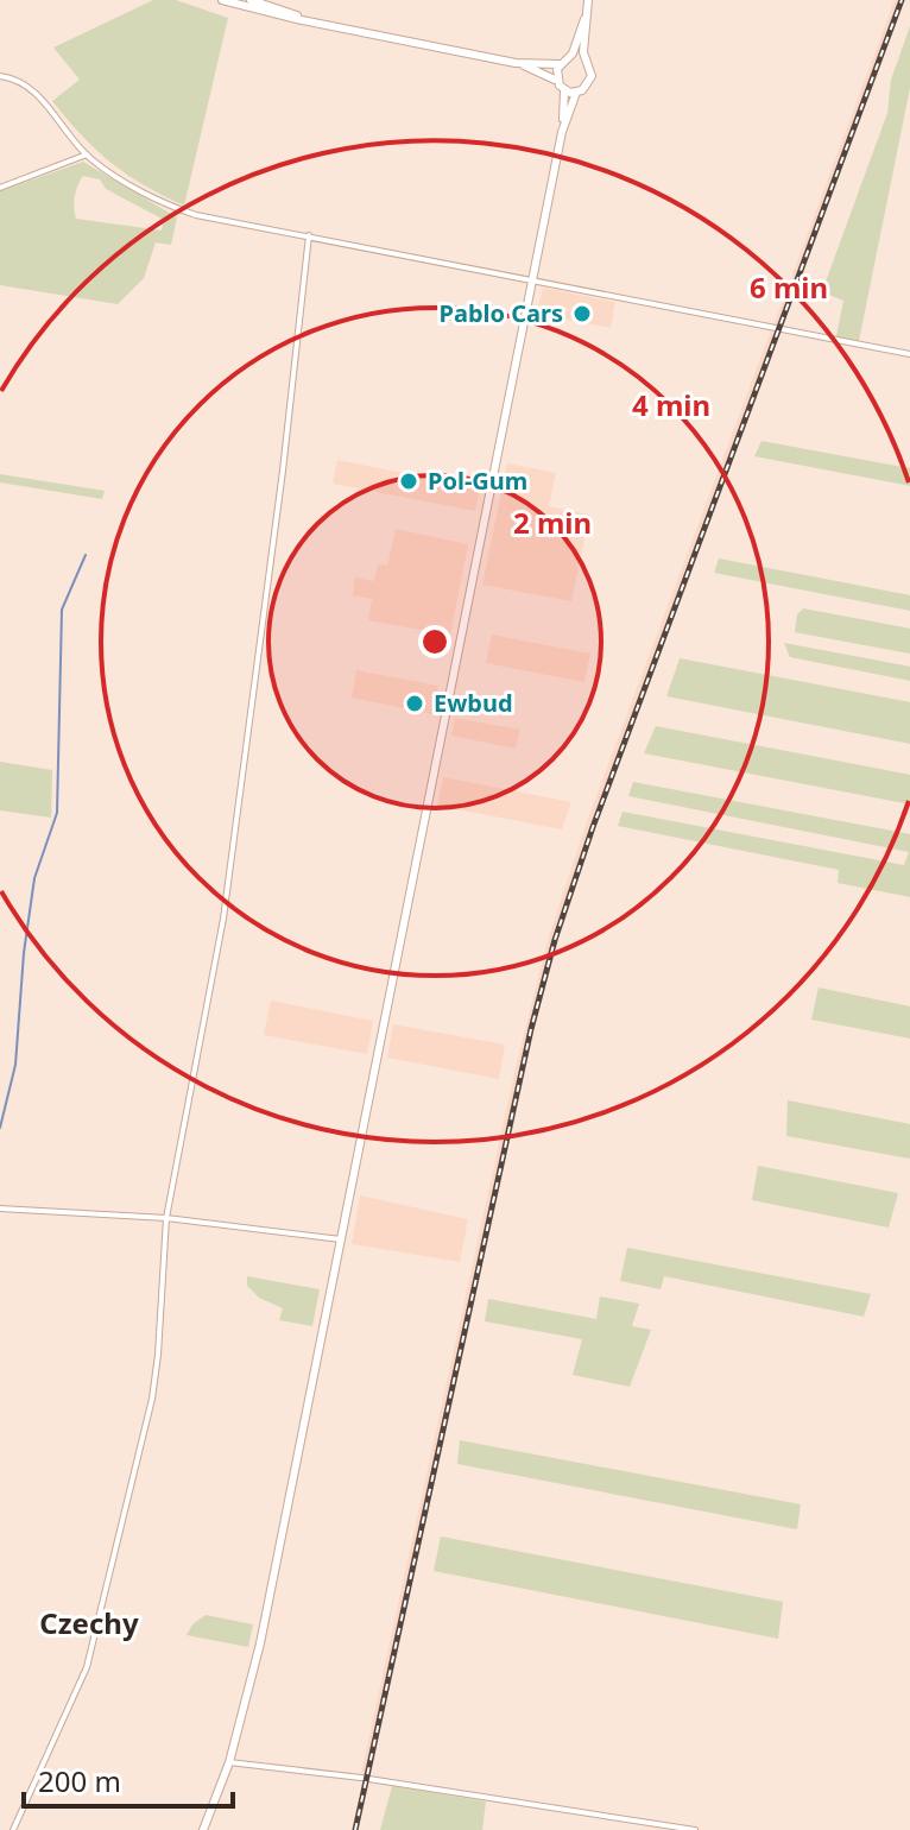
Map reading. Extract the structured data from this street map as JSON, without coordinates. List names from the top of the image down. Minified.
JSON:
{"districts":["Czechy"],"places":["Pablo Cars","Pol-Gum","Ewbud"],"scale_bar":"200 m","rings":["6 min","4 min","2 min"]}
